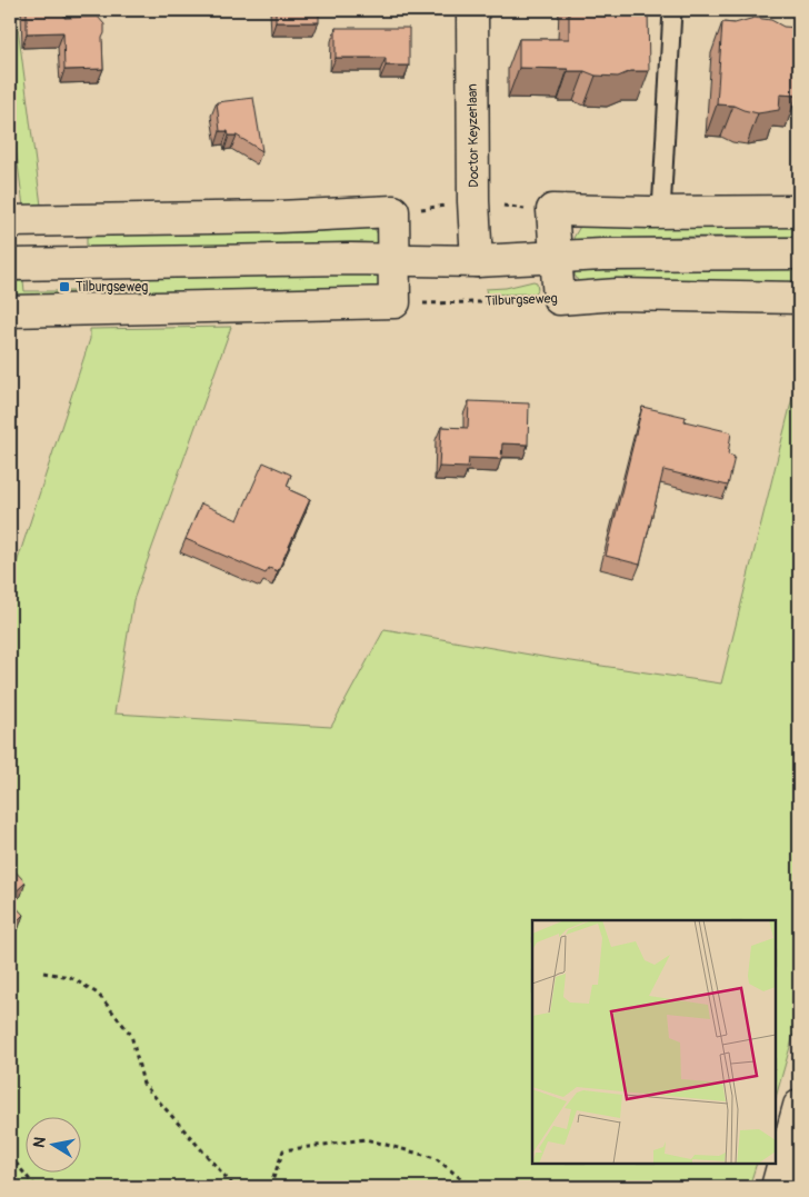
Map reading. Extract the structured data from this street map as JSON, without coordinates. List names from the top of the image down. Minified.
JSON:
{"streets":{"street":["Doctor Keyzerlaan","Tilburgseweg"]},"places":{"transit":["Tilburgseweg"]},"north":"left"}
